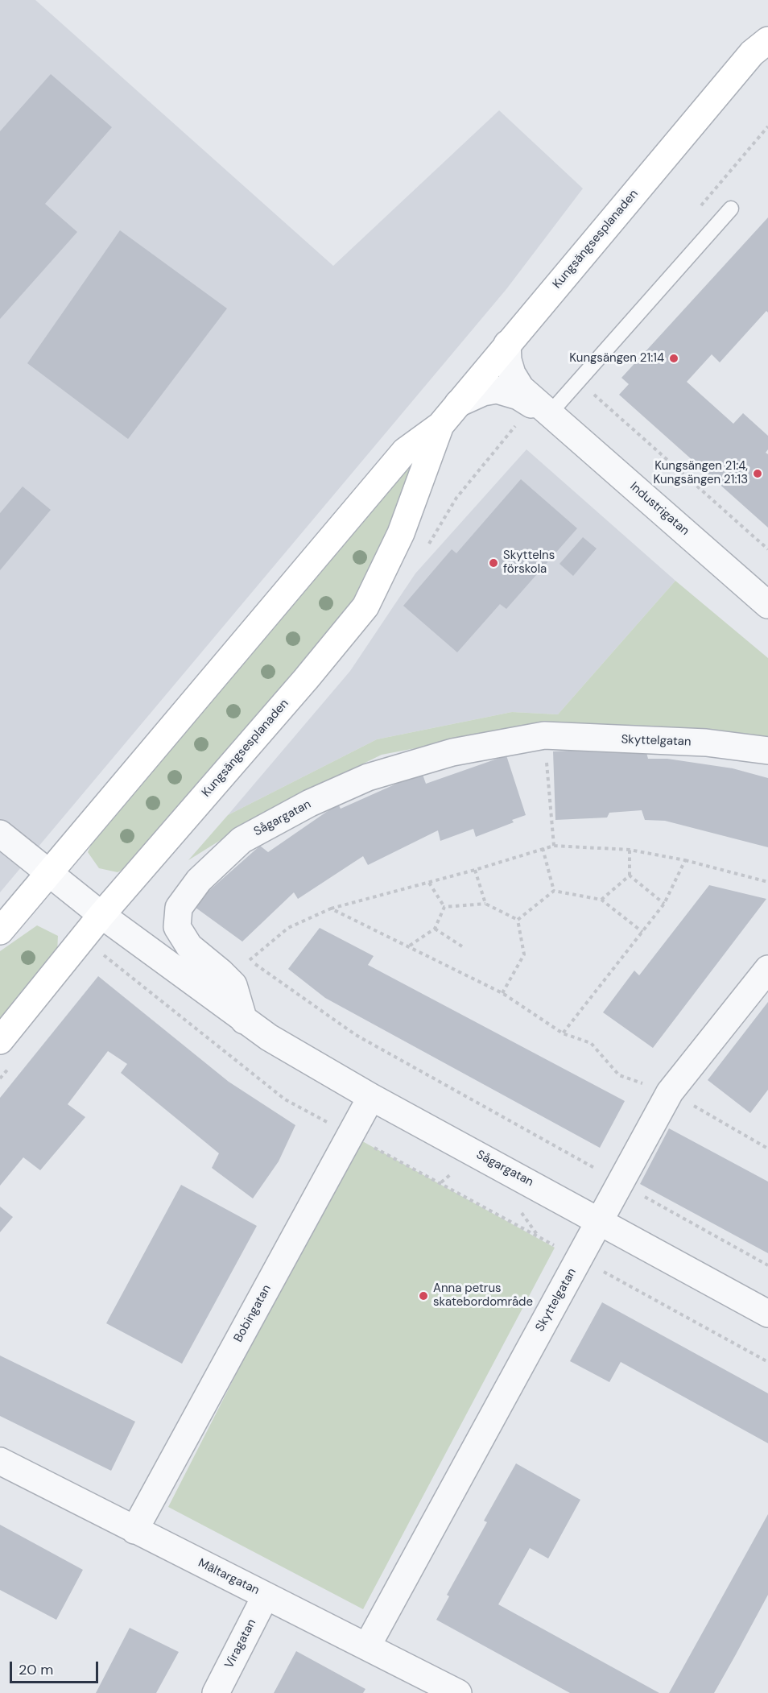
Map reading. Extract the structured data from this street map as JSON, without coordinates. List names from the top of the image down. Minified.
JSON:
{"streets":{"street":["Kungsängsesplanaden","Industrigatan","Skyttelgatan","Sågargatan","Bobingatan","Mältargatan","Viragatan"]},"crossings":[["Kungsängsesplanaden","Sågargatan"],["Skyttelgatan","Sågargatan"],["Skyttelgatan","Mältargatan"],["Sågargatan","Bobingatan"],["Bobingatan","Mältargatan"],["Mältargatan","Viragatan"]],"places":["Kungsängen 21:14","Kungsängen 21:4, Kungsängen 21:13","Skyttelns förskola","Anna petrus skatebordområde"],"scale_bar":"20 m"}
